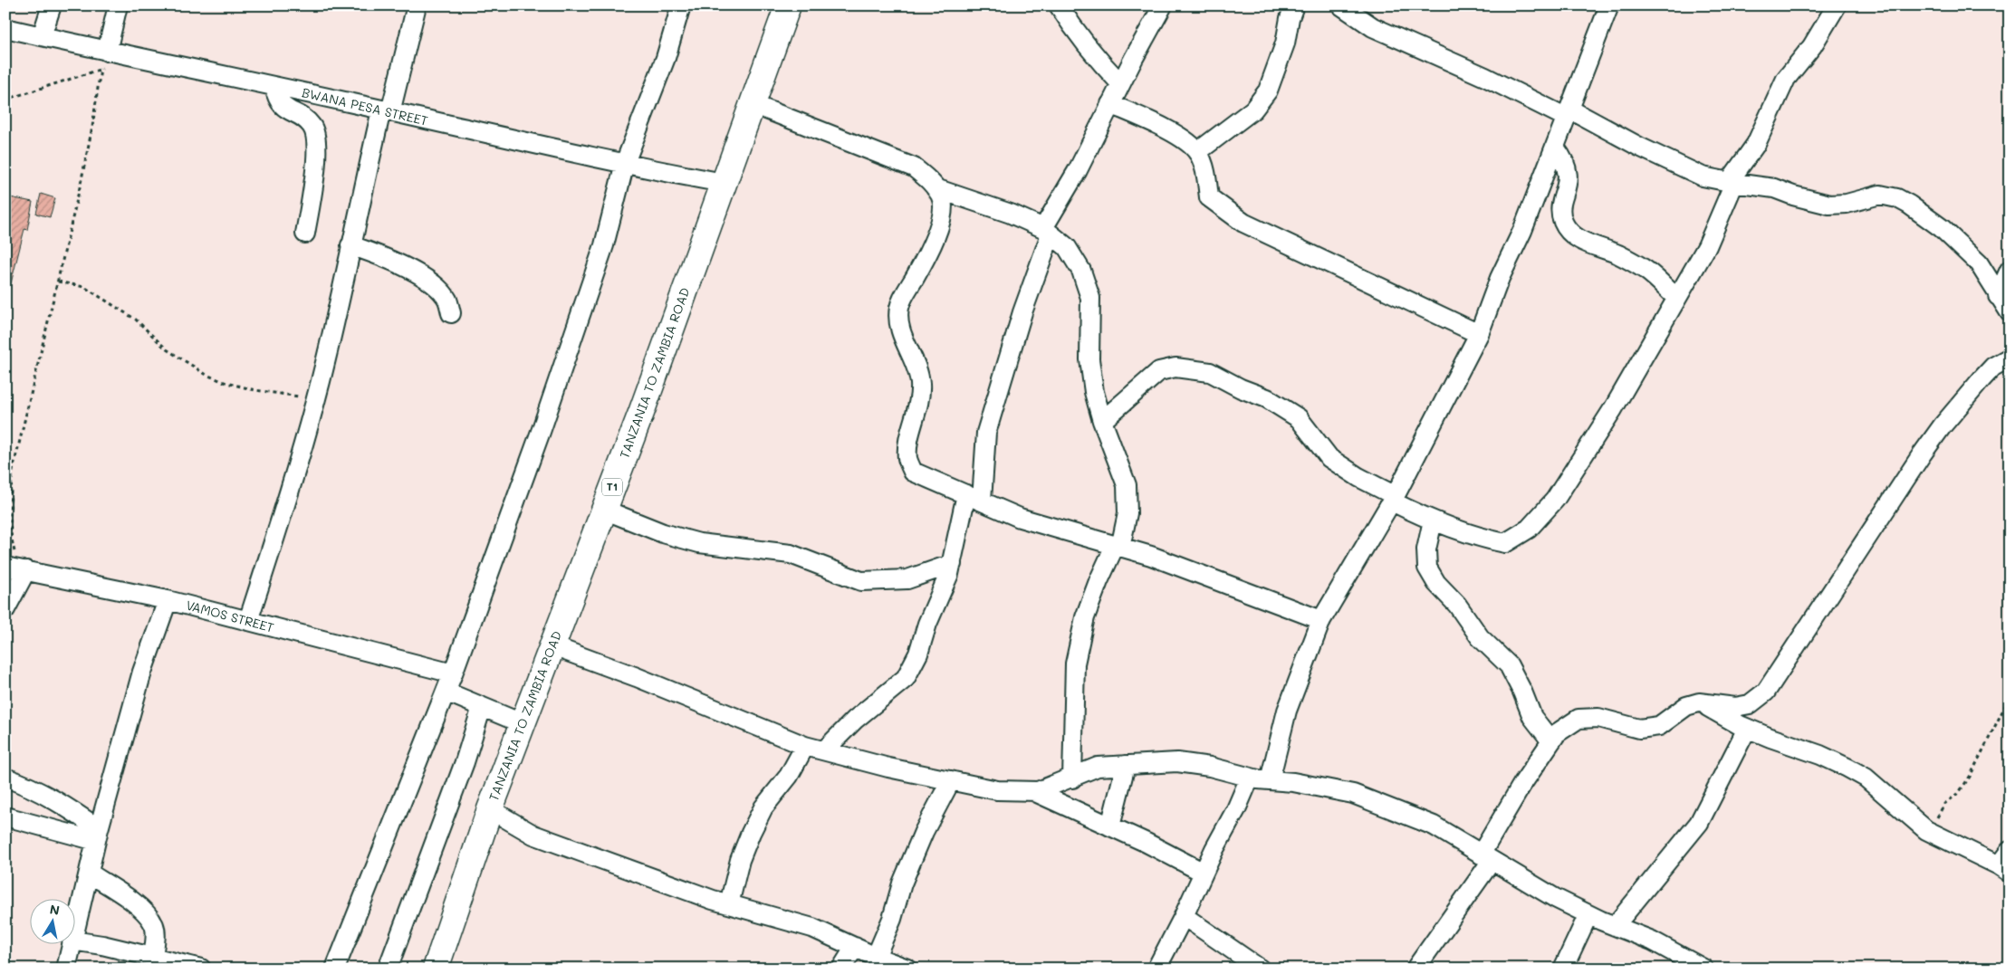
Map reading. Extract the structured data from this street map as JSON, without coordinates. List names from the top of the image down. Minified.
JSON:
{"streets":{"highway":["TANZANIA TO ZAMBIA ROAD","T1"],"street":["BWANA PESA STREET","VAMOS STREET"]},"crossings":[["BWANA PESA STREET","TANZANIA TO ZAMBIA ROAD"]],"north":"top"}
